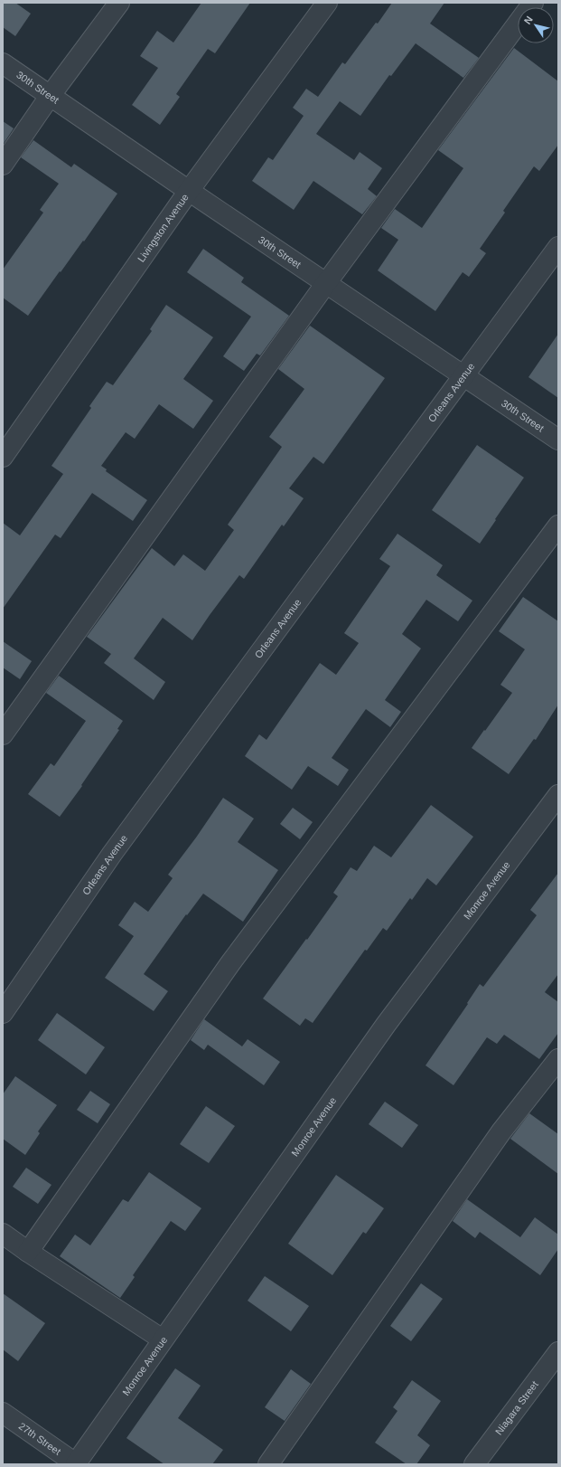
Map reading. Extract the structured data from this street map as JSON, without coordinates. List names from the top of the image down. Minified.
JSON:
{"streets":{"street":["30th Street","Livingston Avenue","Orleans Avenue","Monroe Avenue","Niagara Street","27th Street"]},"crossings":[["30th Street","Livingston Avenue"],["30th Street","Orleans Avenue"],["Monroe Avenue","27th Street"]],"north":"top left"}
